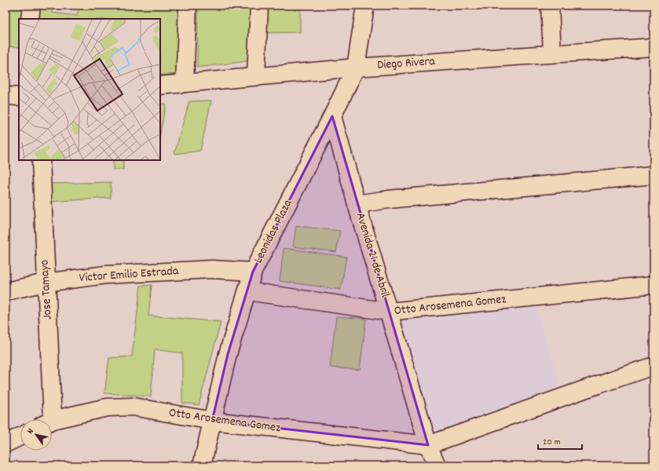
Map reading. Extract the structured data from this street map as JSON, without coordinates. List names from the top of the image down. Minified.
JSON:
{"streets":{"street":["Diego Rivera","Leonidas Plaza","Avenida 21 de Abril","Victor Emilio Estrada","Jose Tamayo","Otto Arosemena Gomez"]},"crossings":[["Diego Rivera","Leonidas Plaza"],["Leonidas Plaza","Avenida 21 de Abril"],["Leonidas Plaza","Victor Emilio Estrada"],["Leonidas Plaza","Otto Arosemena Gomez"],["Avenida 21 de Abril","Otto Arosemena Gomez"],["Victor Emilio Estrada","Jose Tamayo"]],"scale_bar":"20 m","north":"top left"}
